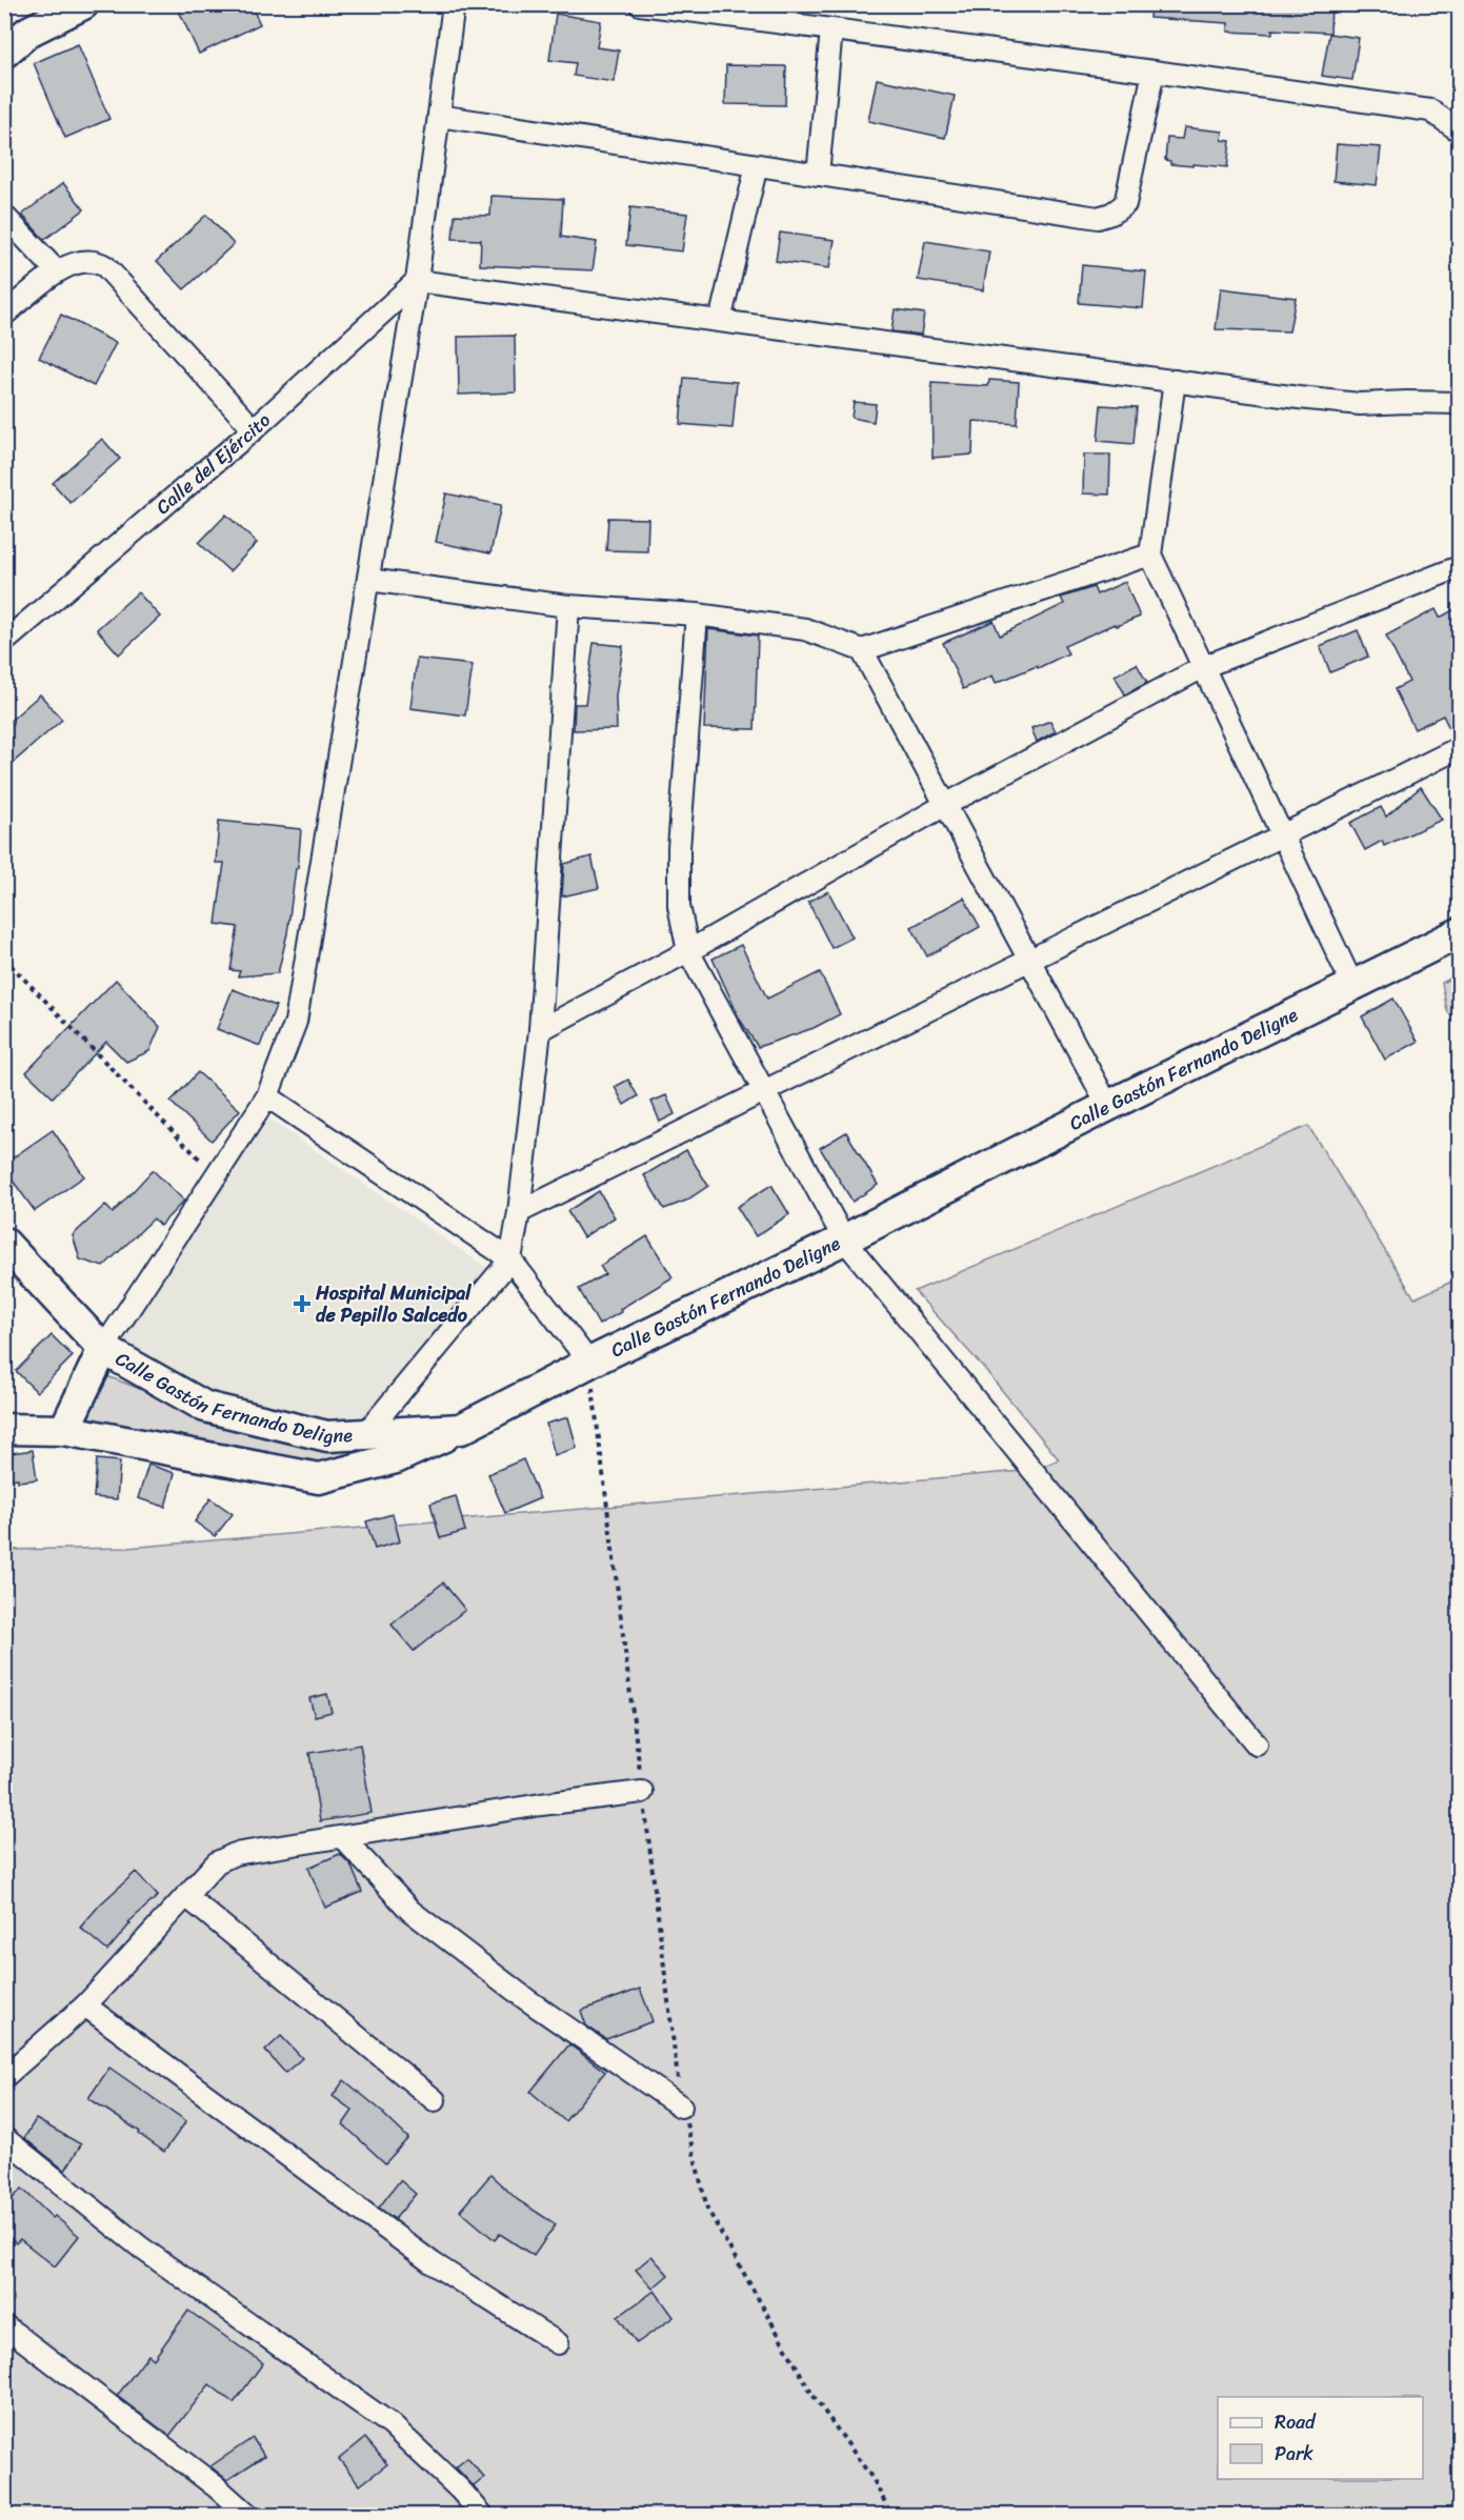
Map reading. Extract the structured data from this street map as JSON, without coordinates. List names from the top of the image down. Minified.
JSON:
{"streets":{"street":["Calle del Ejército","Calle Gastón Fernando Deligne"]},"places":{"health":["Hospital Municipal de Pepillo Salcedo"]},"legend":["Road","Park"]}
